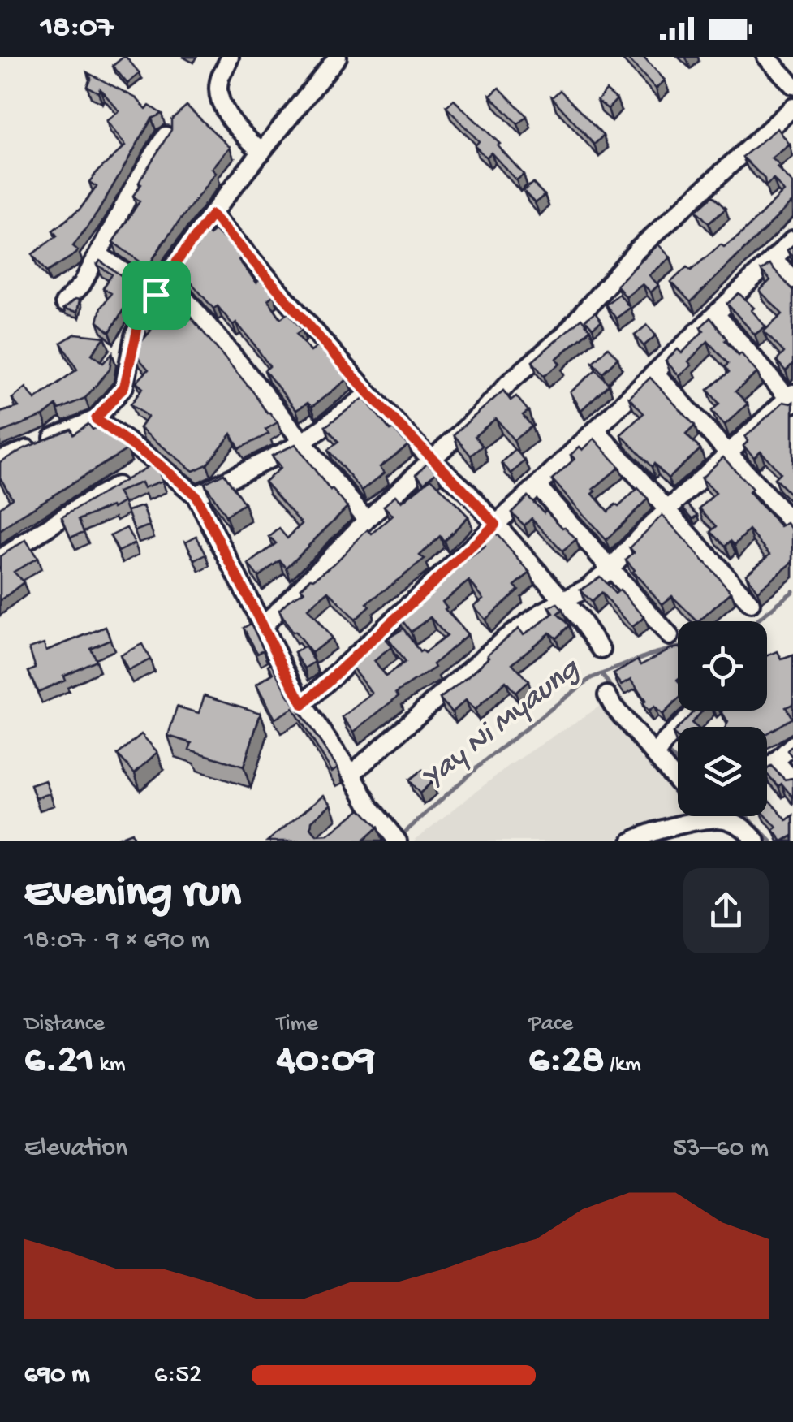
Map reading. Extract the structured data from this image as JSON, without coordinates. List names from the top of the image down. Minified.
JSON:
{"water":["Yay Ni Myaung"],"page":{"status":"18:07","heading":["Evening run","18:07 · 9 × 690 m"],"stats":[["Distance","6.21 km"],["Time","40:09"],["Pace","6:28 /km"]],"chart":["Elevation","53–60 m"],"list":[{"name":"690 m","note":"6:52"}]}}
